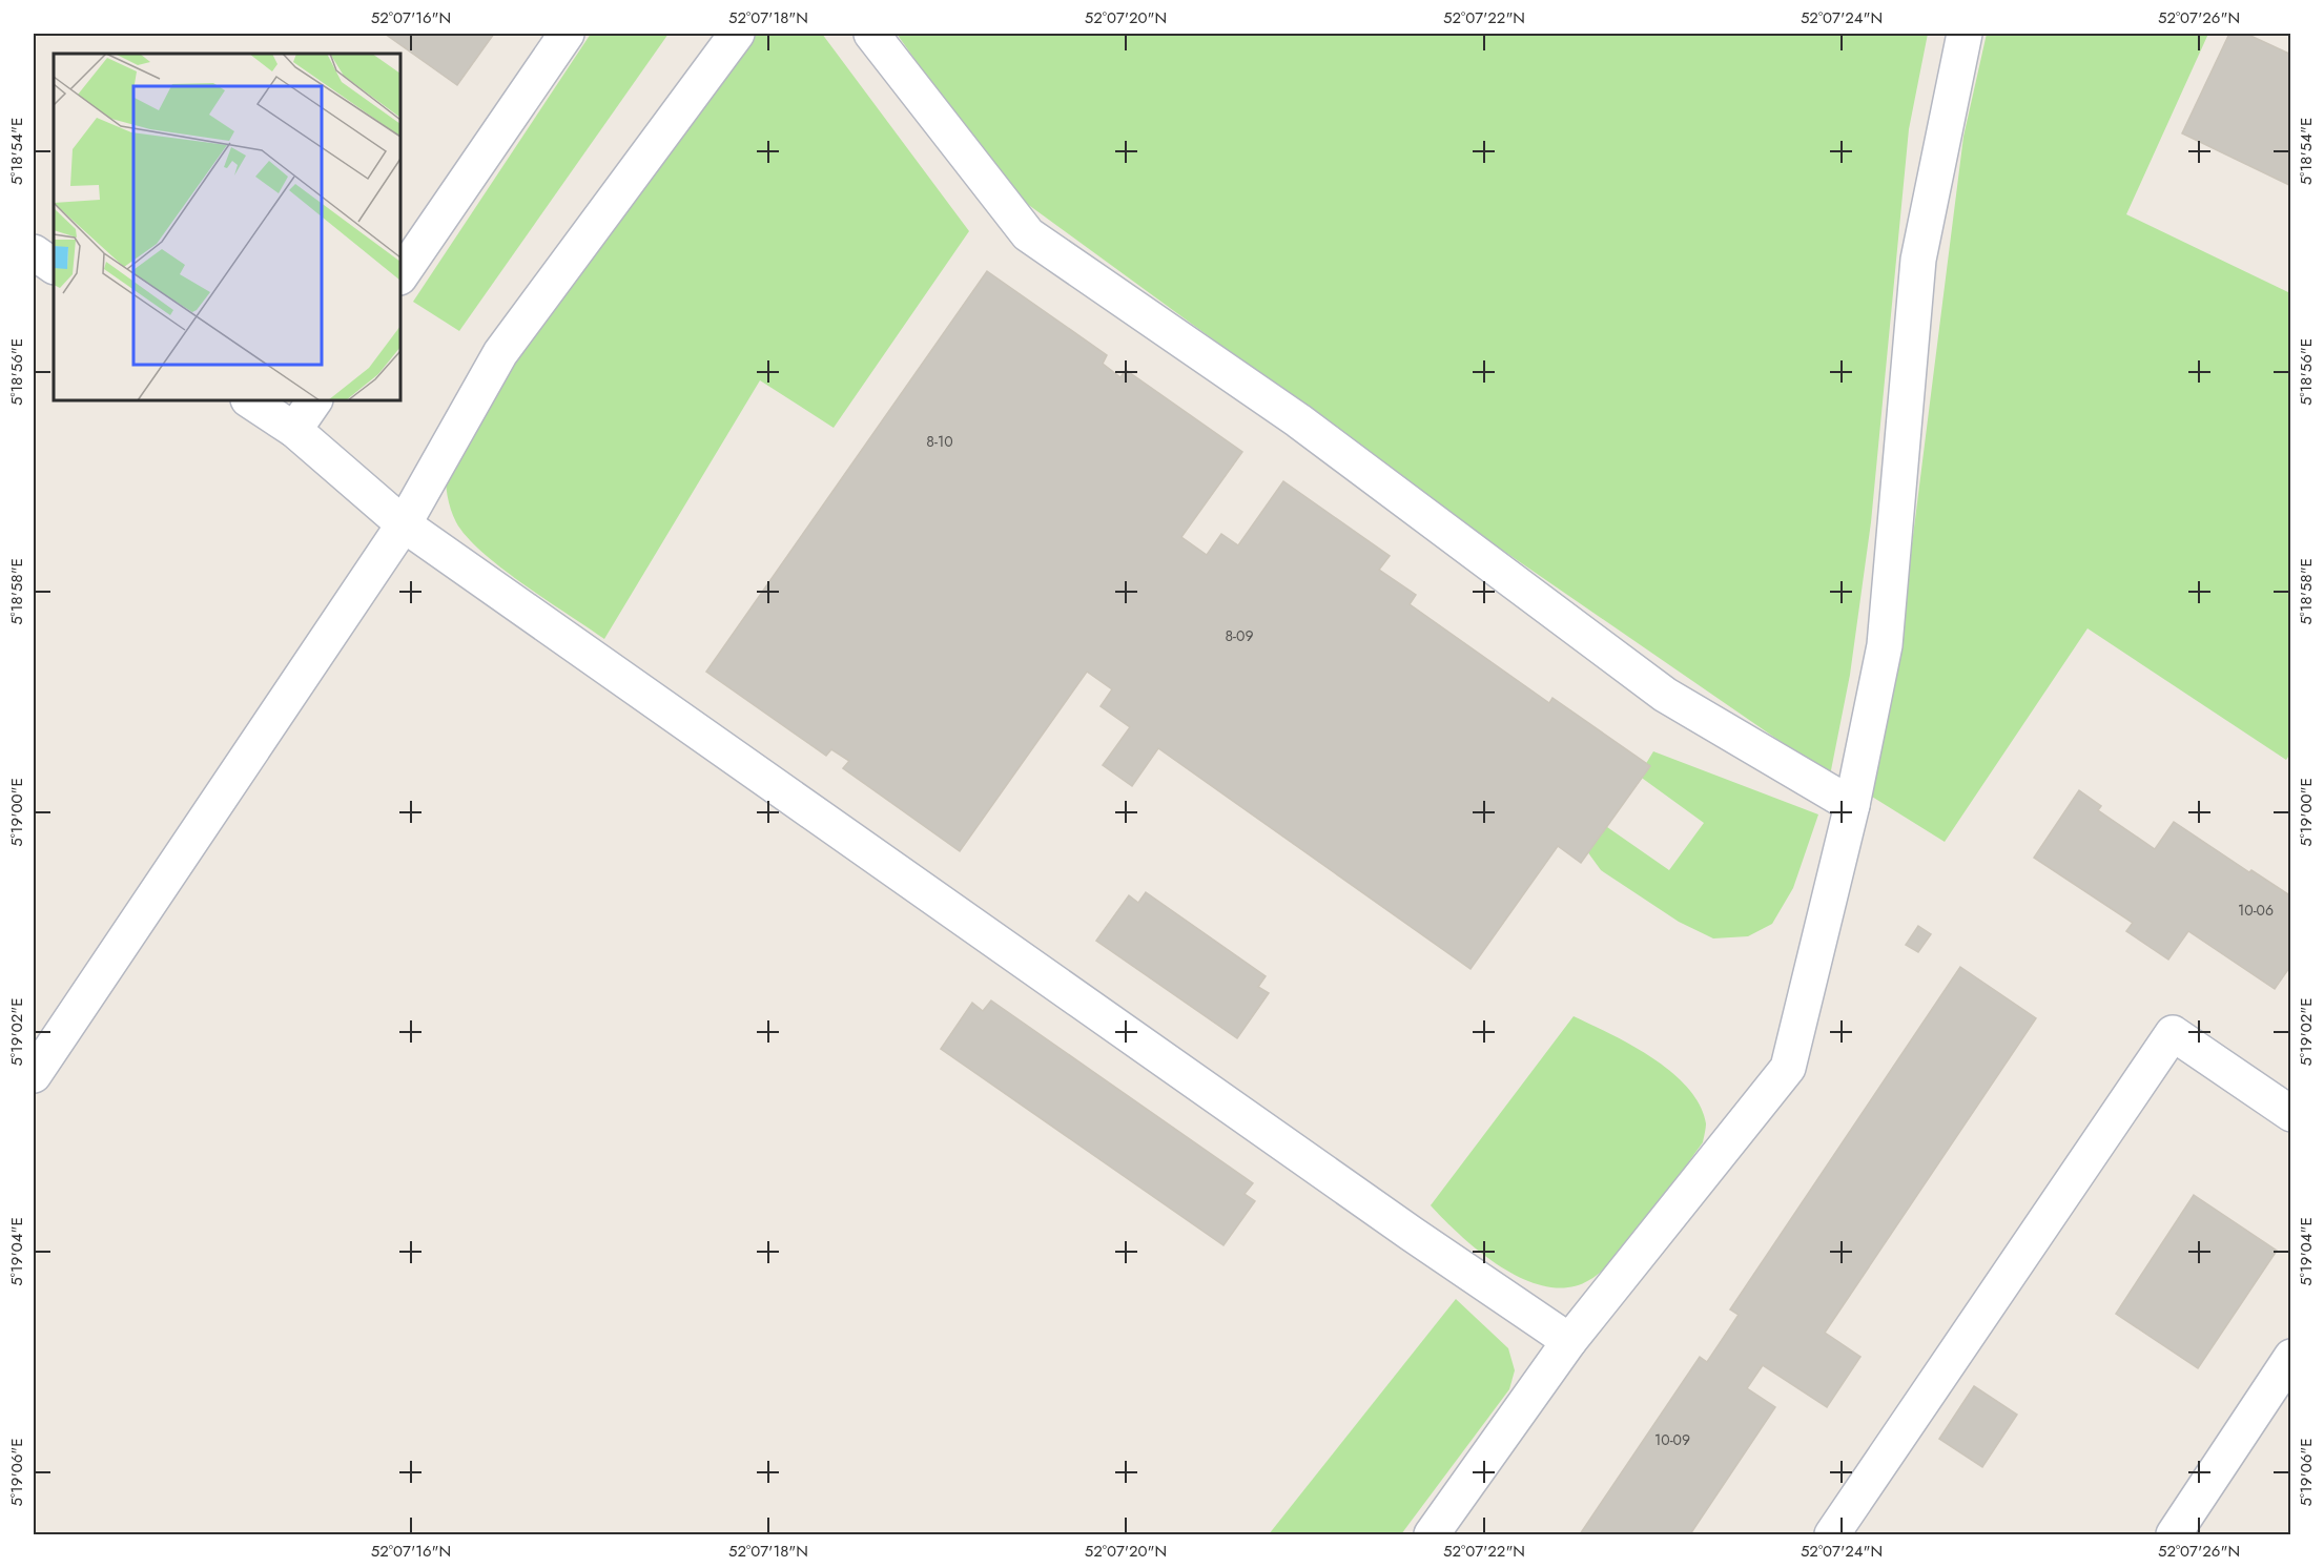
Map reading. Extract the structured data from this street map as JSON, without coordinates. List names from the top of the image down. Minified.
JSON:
{"house_numbers":["8-10","8-09","10-06","10-09"],"coordinates":["52°07'16\"N","52°07'18\"N","52°07'20\"N","52°07'22\"N","52°07'24\"N","52°07'26\"N","5°18'54\"E","5°18'56\"E","5°18'58\"E","5°19'00\"E","5°19'02\"E","5°19'04\"E","5°19'06\"E"]}
